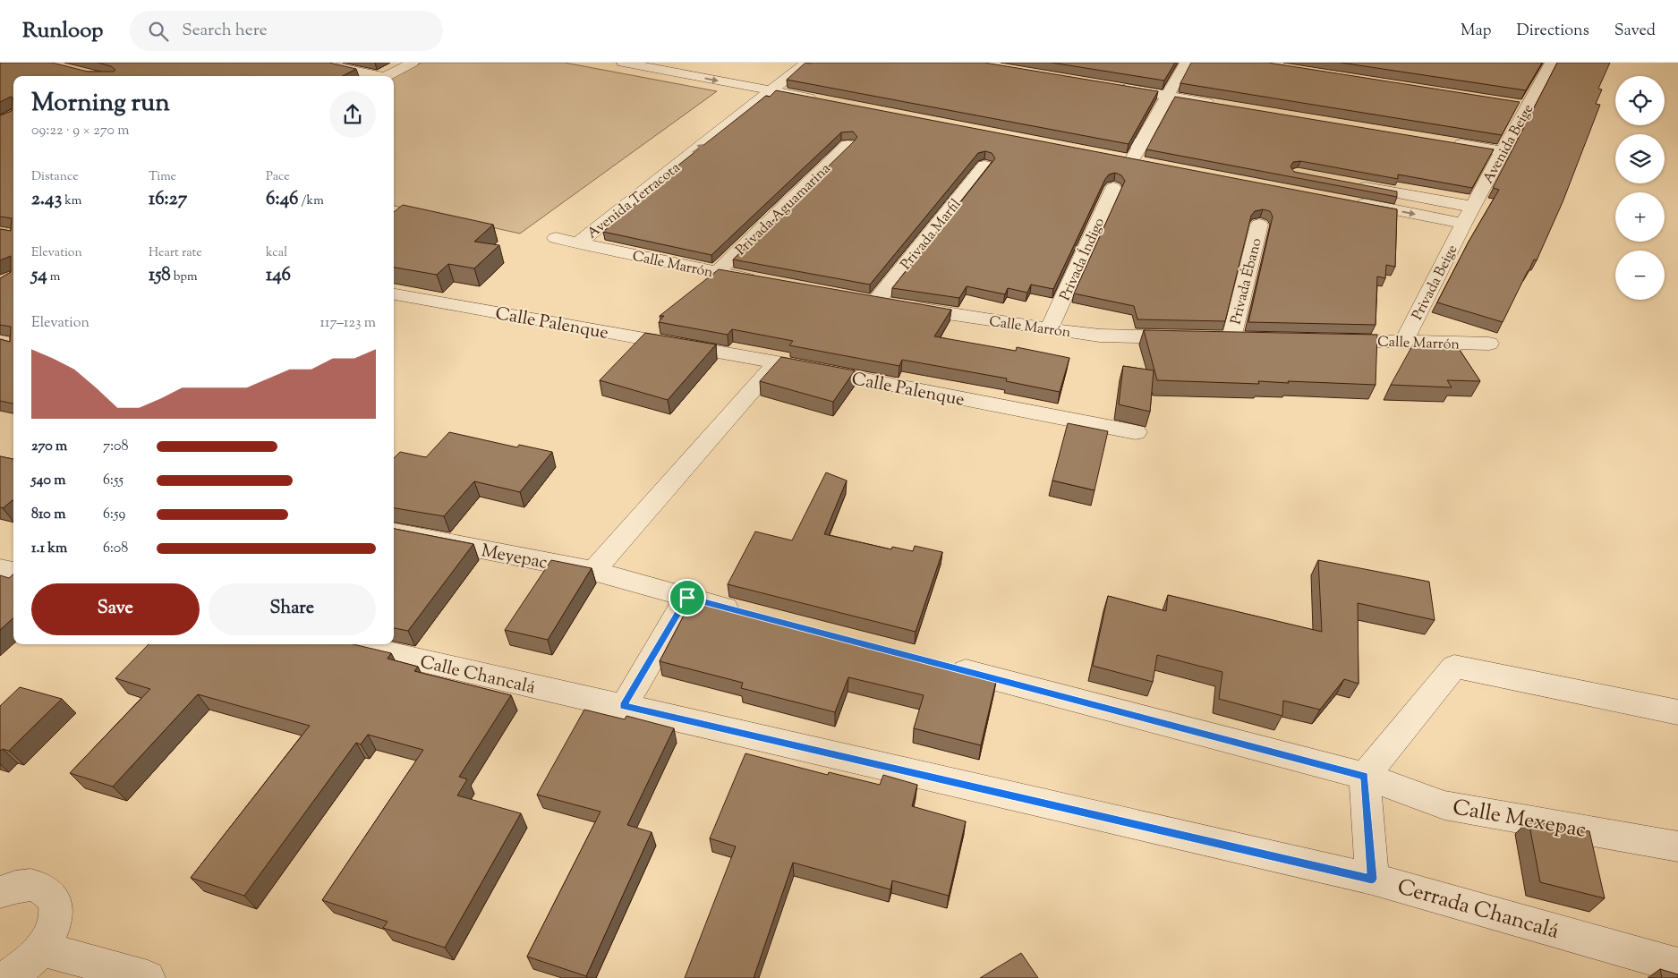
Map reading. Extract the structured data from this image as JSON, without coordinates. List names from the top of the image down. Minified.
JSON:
{"streets":{"street":["Avenida Beige","Avenida Terracota","Privada Aguamarina","Privada Marfil","Privada Índigo","Calle Marrón","Privada Ébano","Privada Beige","Calle Palenque","Meyepac","Calle Chancalá","Calle Mexepac","Cerrada Chancalá"]},"crossings":[["Avenida Beige","Privada Beige"],["Avenida Terracota","Calle Marrón"],["Privada Aguamarina","Calle Marrón"],["Privada Marfil","Calle Marrón"],["Privada Índigo","Calle Marrón"],["Calle Marrón","Privada Ébano"],["Calle Marrón","Privada Beige"],["Calle Chancalá","Cerrada Chancalá"]],"page":{"header":"Runloop","search":"Search here","nav":["Map","Directions","Saved"],"map_buttons":["+","−"],"heading":["Morning run","09:22 · 9 × 270 m"],"stats":[["Distance","2.43 km"],["Time","16:27"],["Pace","6:46 /km"],["Elevation","54 m"],["Heart rate","158 bpm"],["kcal","146"]],"chart":["Elevation","117–123 m"],"list":[{"name":"270 m","note":"7:08"},{"name":"540 m","note":"6:55"},{"name":"810 m","note":"6:59"},{"name":"1.1 km","note":"6:08"}],"buttons":["Save","Share"]}}
